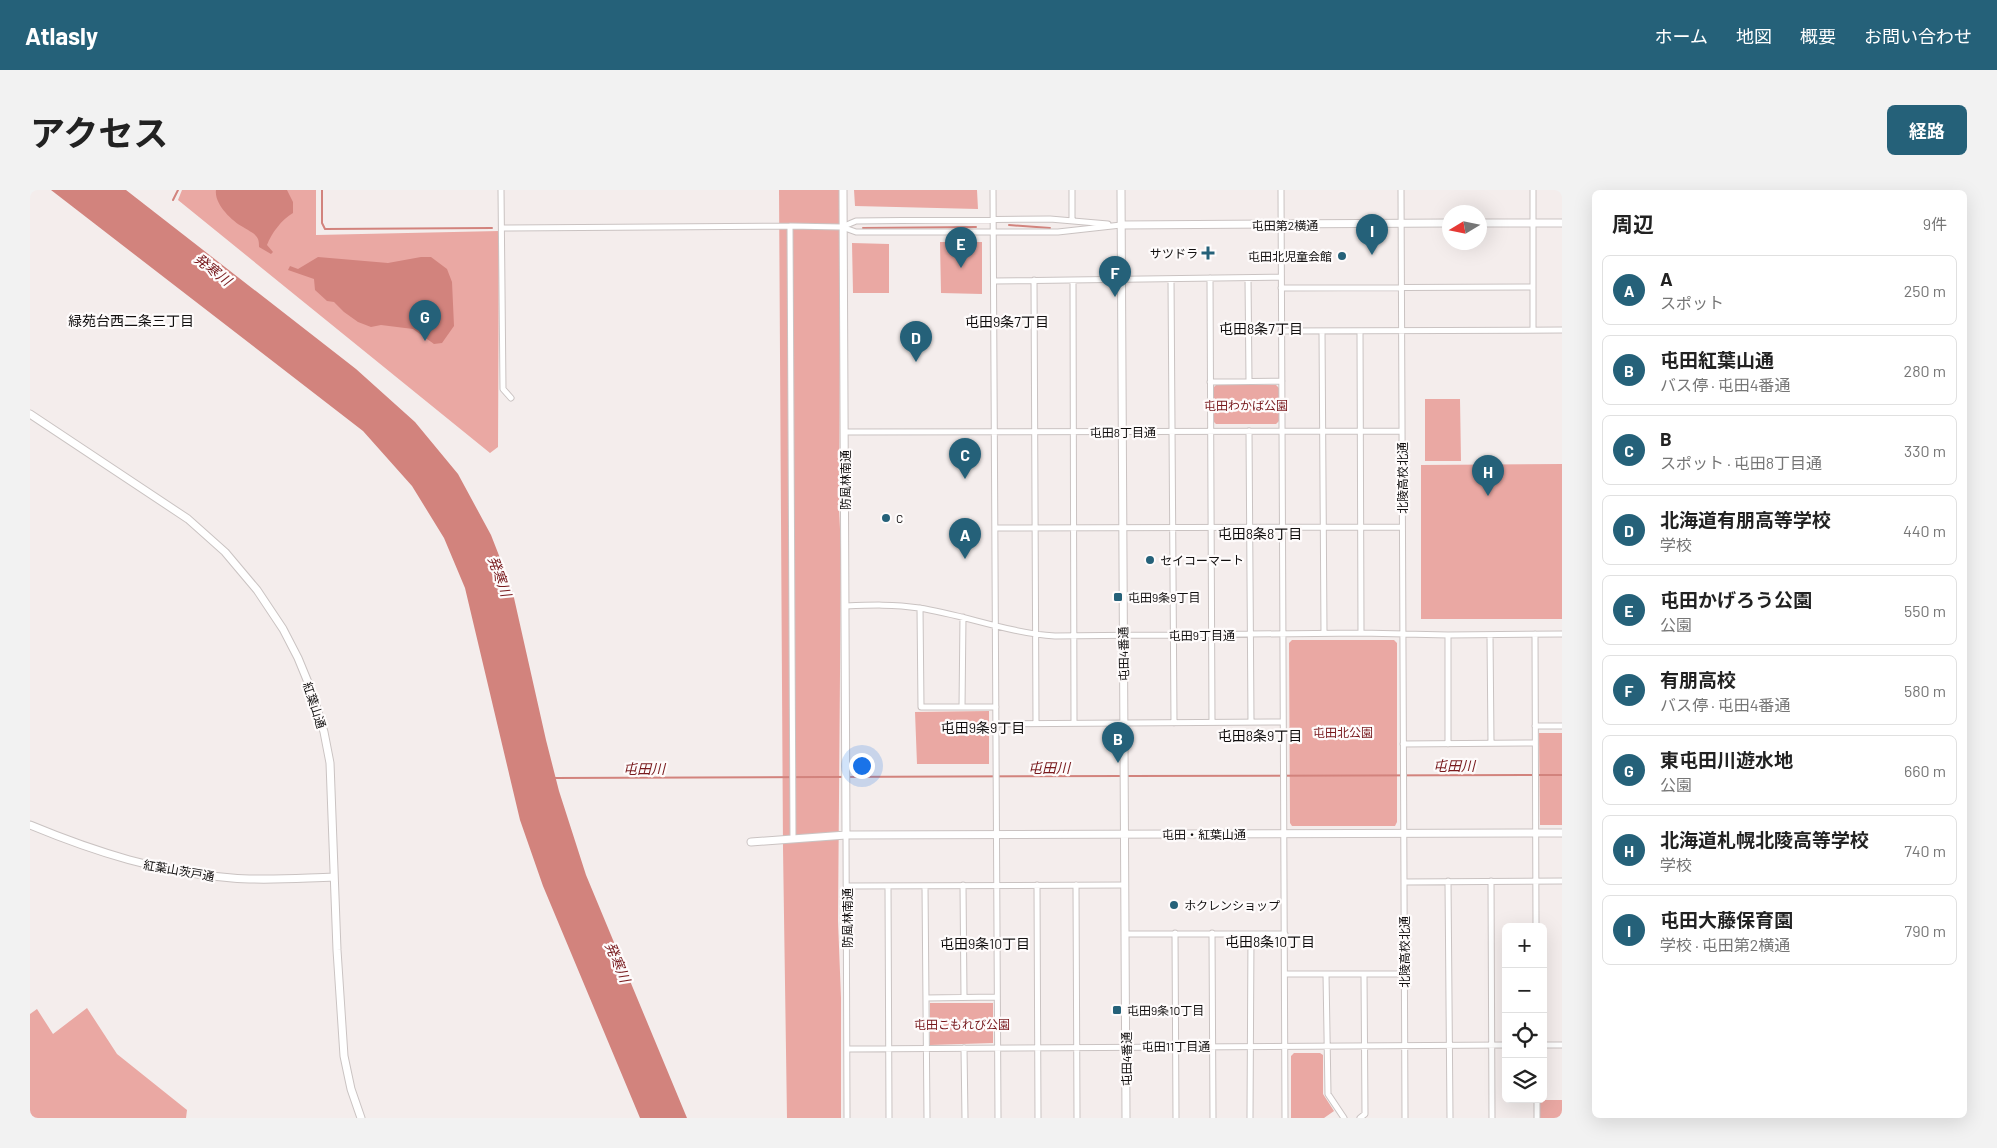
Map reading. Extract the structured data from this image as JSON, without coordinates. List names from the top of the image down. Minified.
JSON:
{"streets":{"street":["屯田第2横通","屯田8丁目通","北陵高校北通","防風林南通","屯田9丁目通","屯田4番通","紅葉山通","屯田・紅葉山通","紅葉山茨戸通","屯田11丁目通"]},"crossings":[["屯田第2横通","北陵高校北通"],["屯田第2横通","屯田4番通"],["屯田8丁目通","北陵高校北通"],["屯田8丁目通","防風林南通"],["屯田8丁目通","屯田4番通"],["北陵高校北通","屯田9丁目通"],["北陵高校北通","屯田・紅葉山通"],["北陵高校北通","屯田11丁目通"],["防風林南通","屯田9丁目通"],["防風林南通","屯田・紅葉山通"],["防風林南通","屯田11丁目通"],["屯田9丁目通","屯田4番通"],["屯田4番通","屯田・紅葉山通"],["屯田4番通","屯田11丁目通"],["紅葉山通","紅葉山茨戸通"]],"districts":["緑苑台西二条三丁目","屯田9条7丁目","屯田8条7丁目","屯田8条8丁目","屯田9条9丁目","屯田8条9丁目","屯田8条10丁目","屯田9条10丁目"],"water":["発寒川","屯田川"],"parks":["屯田わかば公園","屯田北公園","屯田こもれび公園"],"places":{"health":["サツドラ"],"other":["屯田北児童会館","C","セイコーマート","ホクレンショップ"],"transit":["屯田9条9丁目","屯田9条10丁目"]},"north":"left","page":{"header":"Atlasly","nav":["ホーム","地図","概要","お問い合わせ"],"title":"アクセス","buttons":"経路","heading":["周辺","9件"],"pins":["I","E","F","G","D","C","H","A","B"],"list":[{"mark":"A","name":"A","note":"スポット","value":"250 m"},{"mark":"B","name":"屯田紅葉山通","note":"バス停 · 屯田4番通","value":"280 m"},{"mark":"C","name":"B","note":"スポット · 屯田8丁目通","value":"330 m"},{"mark":"D","name":"北海道有朋高等学校","note":"学校","value":"440 m"},{"mark":"E","name":"屯田かげろう公園","note":"公園","value":"550 m"},{"mark":"F","name":"有朋高校","note":"バス停 · 屯田4番通","value":"580 m"},{"mark":"G","name":"東屯田川遊水地","note":"公園","value":"660 m"},{"mark":"H","name":"北海道札幌北陵高等学校","note":"学校","value":"740 m"},{"mark":"I","name":"屯田大藤保育園","note":"学校 · 屯田第2横通","value":"790 m"}],"map_buttons":["+","−"]}}
